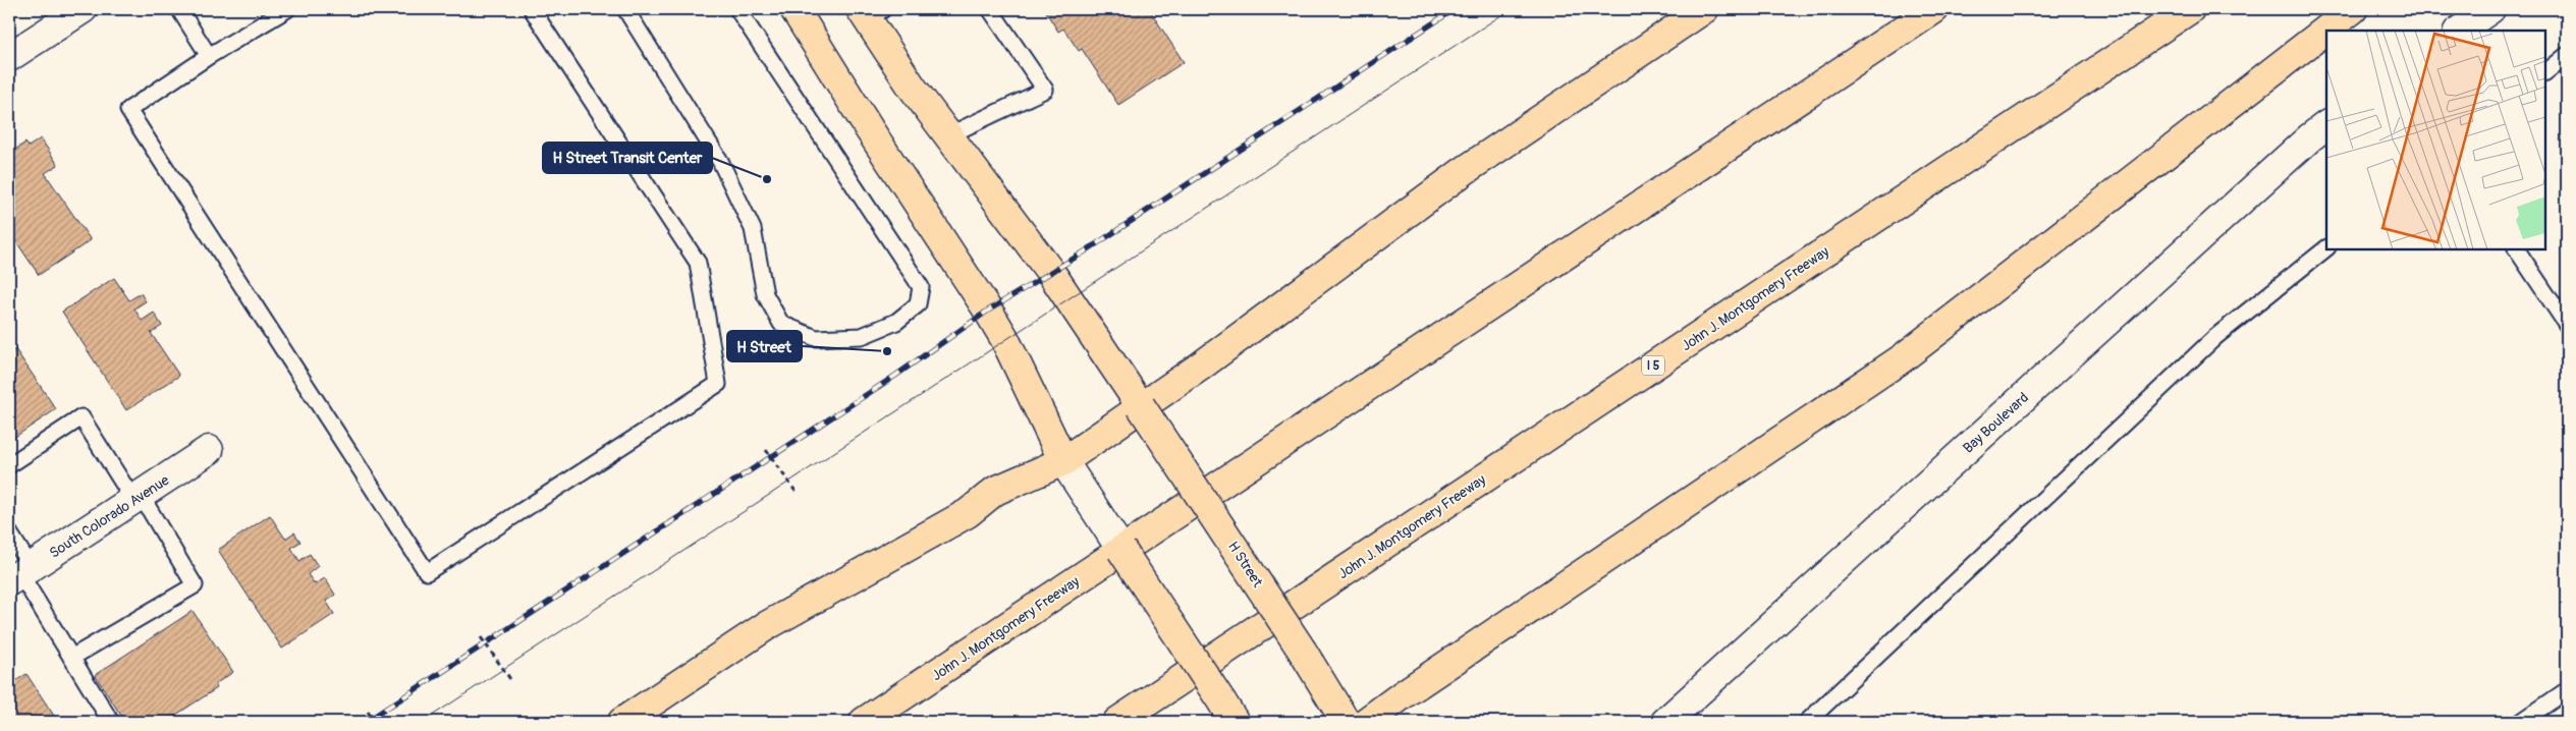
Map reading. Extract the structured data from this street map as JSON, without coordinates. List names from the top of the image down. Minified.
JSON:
{"streets":{"main road":["John J. Montgomery Freeway","I 5","H Street"],"street":["Bay Boulevard","South Colorado Avenue"]},"places":["H Street Transit Center","H Street"]}
